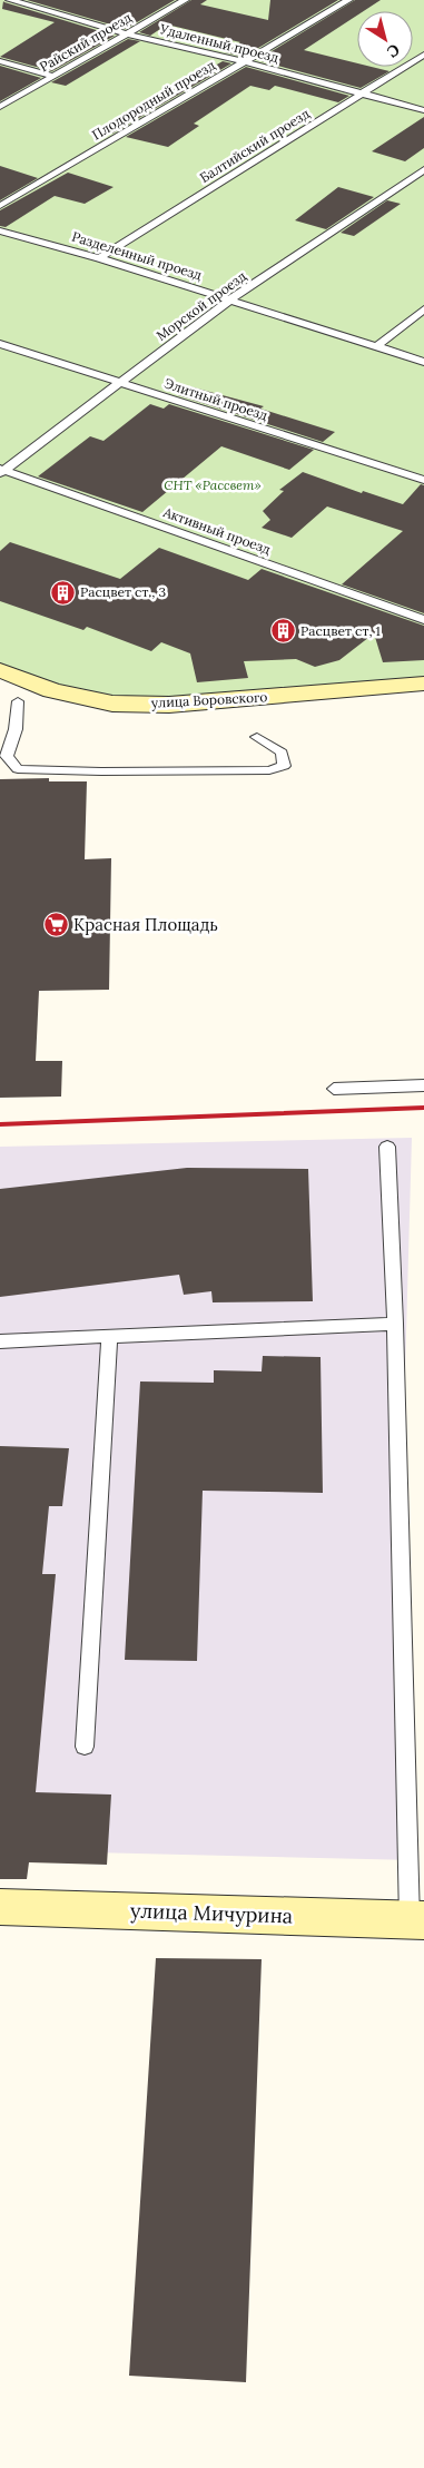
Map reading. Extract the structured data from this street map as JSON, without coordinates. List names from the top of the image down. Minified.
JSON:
{"streets":{"street":["улица Воровского","улица Мичурина"],"lane":["Райский проезд","Удаленный проезд","Плодородный проезд","Балтийский проезд","Разделенный проезд","Морской проезд","Элитный проезд","Активный проезд"]},"crossings":[["Райский проезд","Удаленный проезд"],["Удаленный проезд","Плодородный проезд"],["Удаленный проезд","Балтийский проезд"],["Балтийский проезд","Разделенный проезд"],["Разделенный проезд","Морской проезд"],["Морской проезд","Элитный проезд"],["Морской проезд","Активный проезд"]],"parks":["СНТ «Рассвет»"],"places":{"building":["Расцвет ст., 3","Расцвет ст, 1"],"supermarket":["Красная Площадь"]},"north":"bottom right"}
